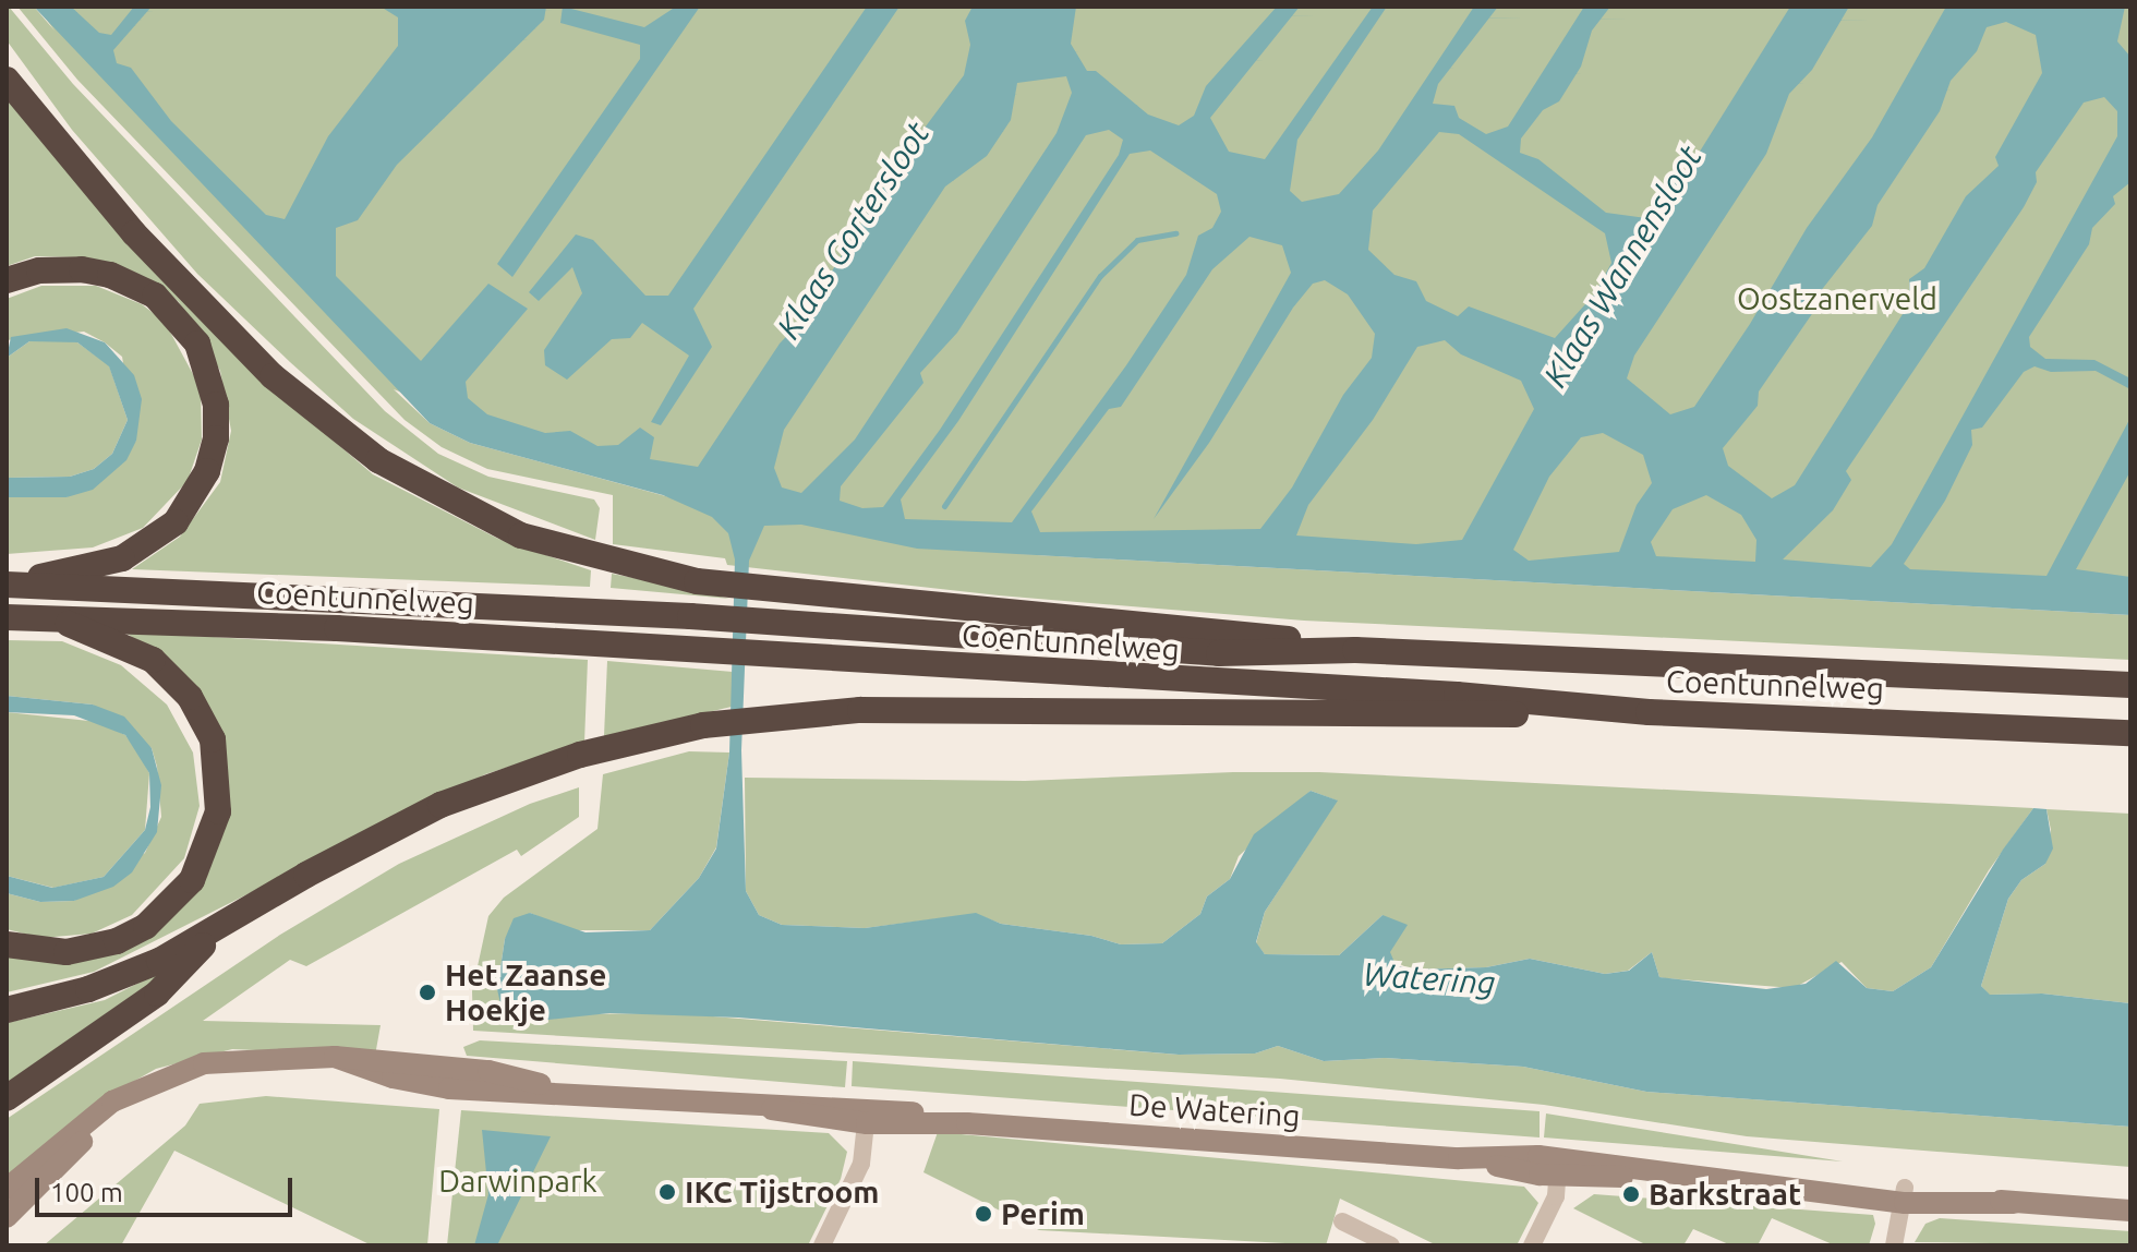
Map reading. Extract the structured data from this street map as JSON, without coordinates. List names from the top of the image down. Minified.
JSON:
{"streets":{"highway":["Coentunnelweg"],"main road":["De Watering"]},"water":["Klaas Gortersloot","Klaas Wannensloot","Watering"],"parks":["Oostzanerveld","Darwinpark"],"places":["Het Zaanse Hoekje","IKC Tijstroom","Barkstraat","Perim"],"scale_bar":"100 m"}
